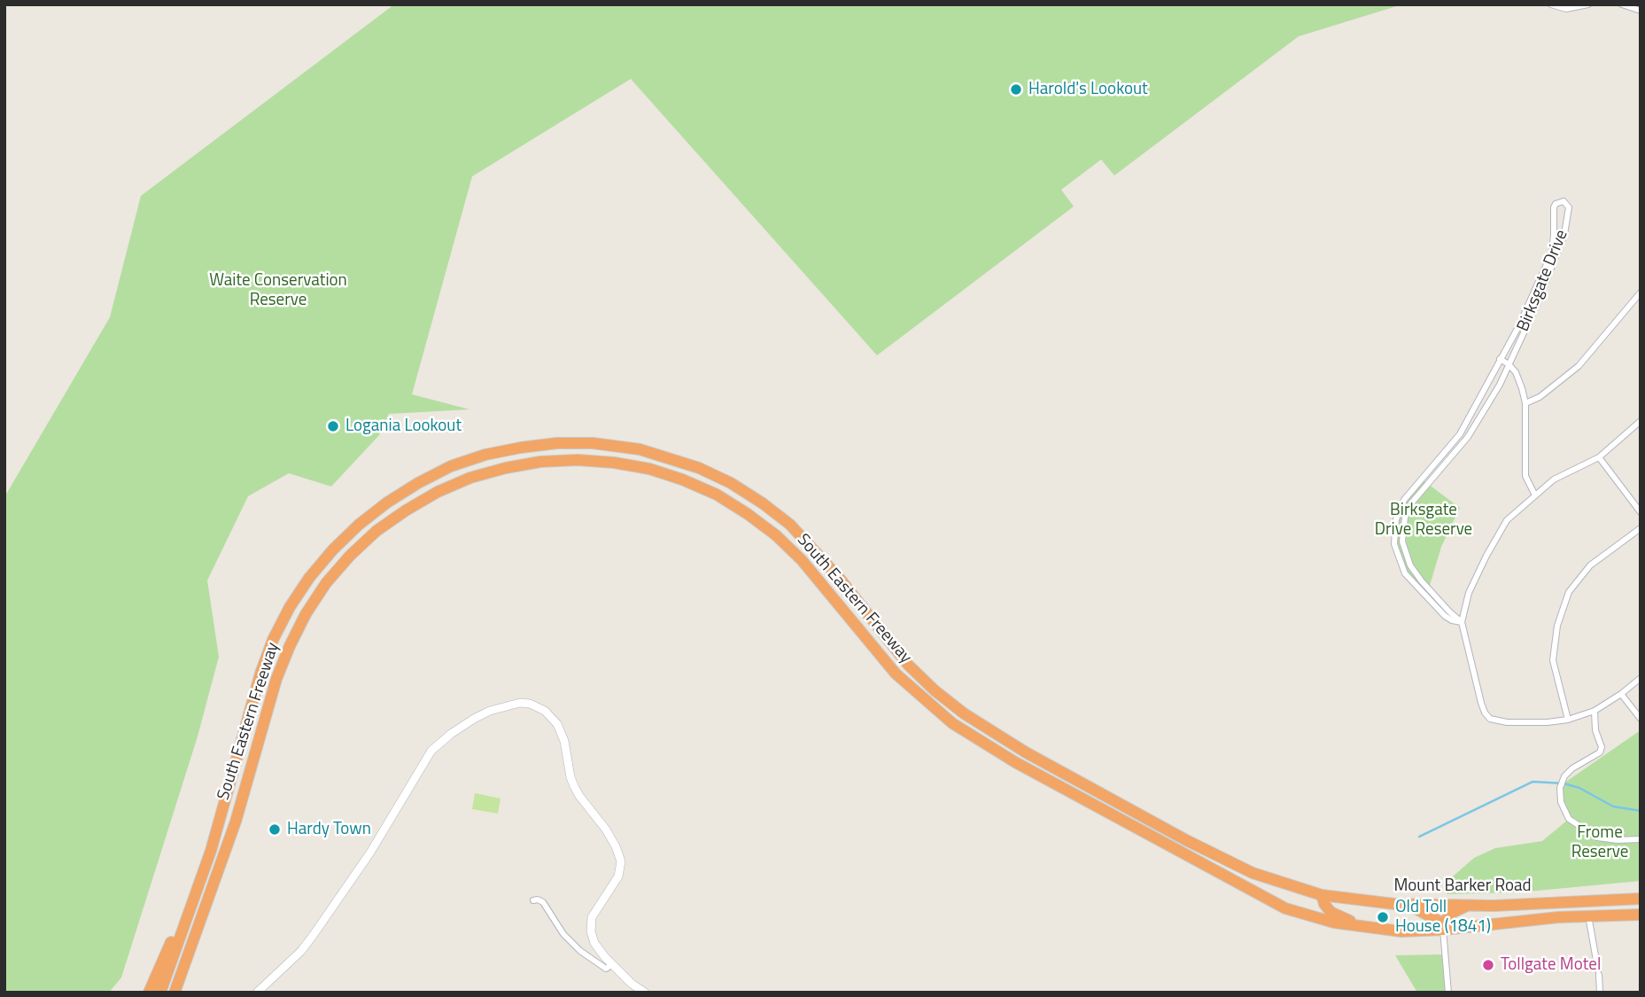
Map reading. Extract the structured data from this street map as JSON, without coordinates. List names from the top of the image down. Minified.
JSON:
{"streets":{"highway":["South Eastern Freeway","Mount Barker Road"],"street":["Birksgate Drive"]},"crossings":[["South Eastern Freeway","Mount Barker Road"]],"parks":["Waite Conservation Reserve","Birksgate Drive Reserve","Frome Reserve"],"places":["Harold's Lookout","Logania Lookout","Hardy Town","Old Toll House (1841)","Tollgate Motel"]}
